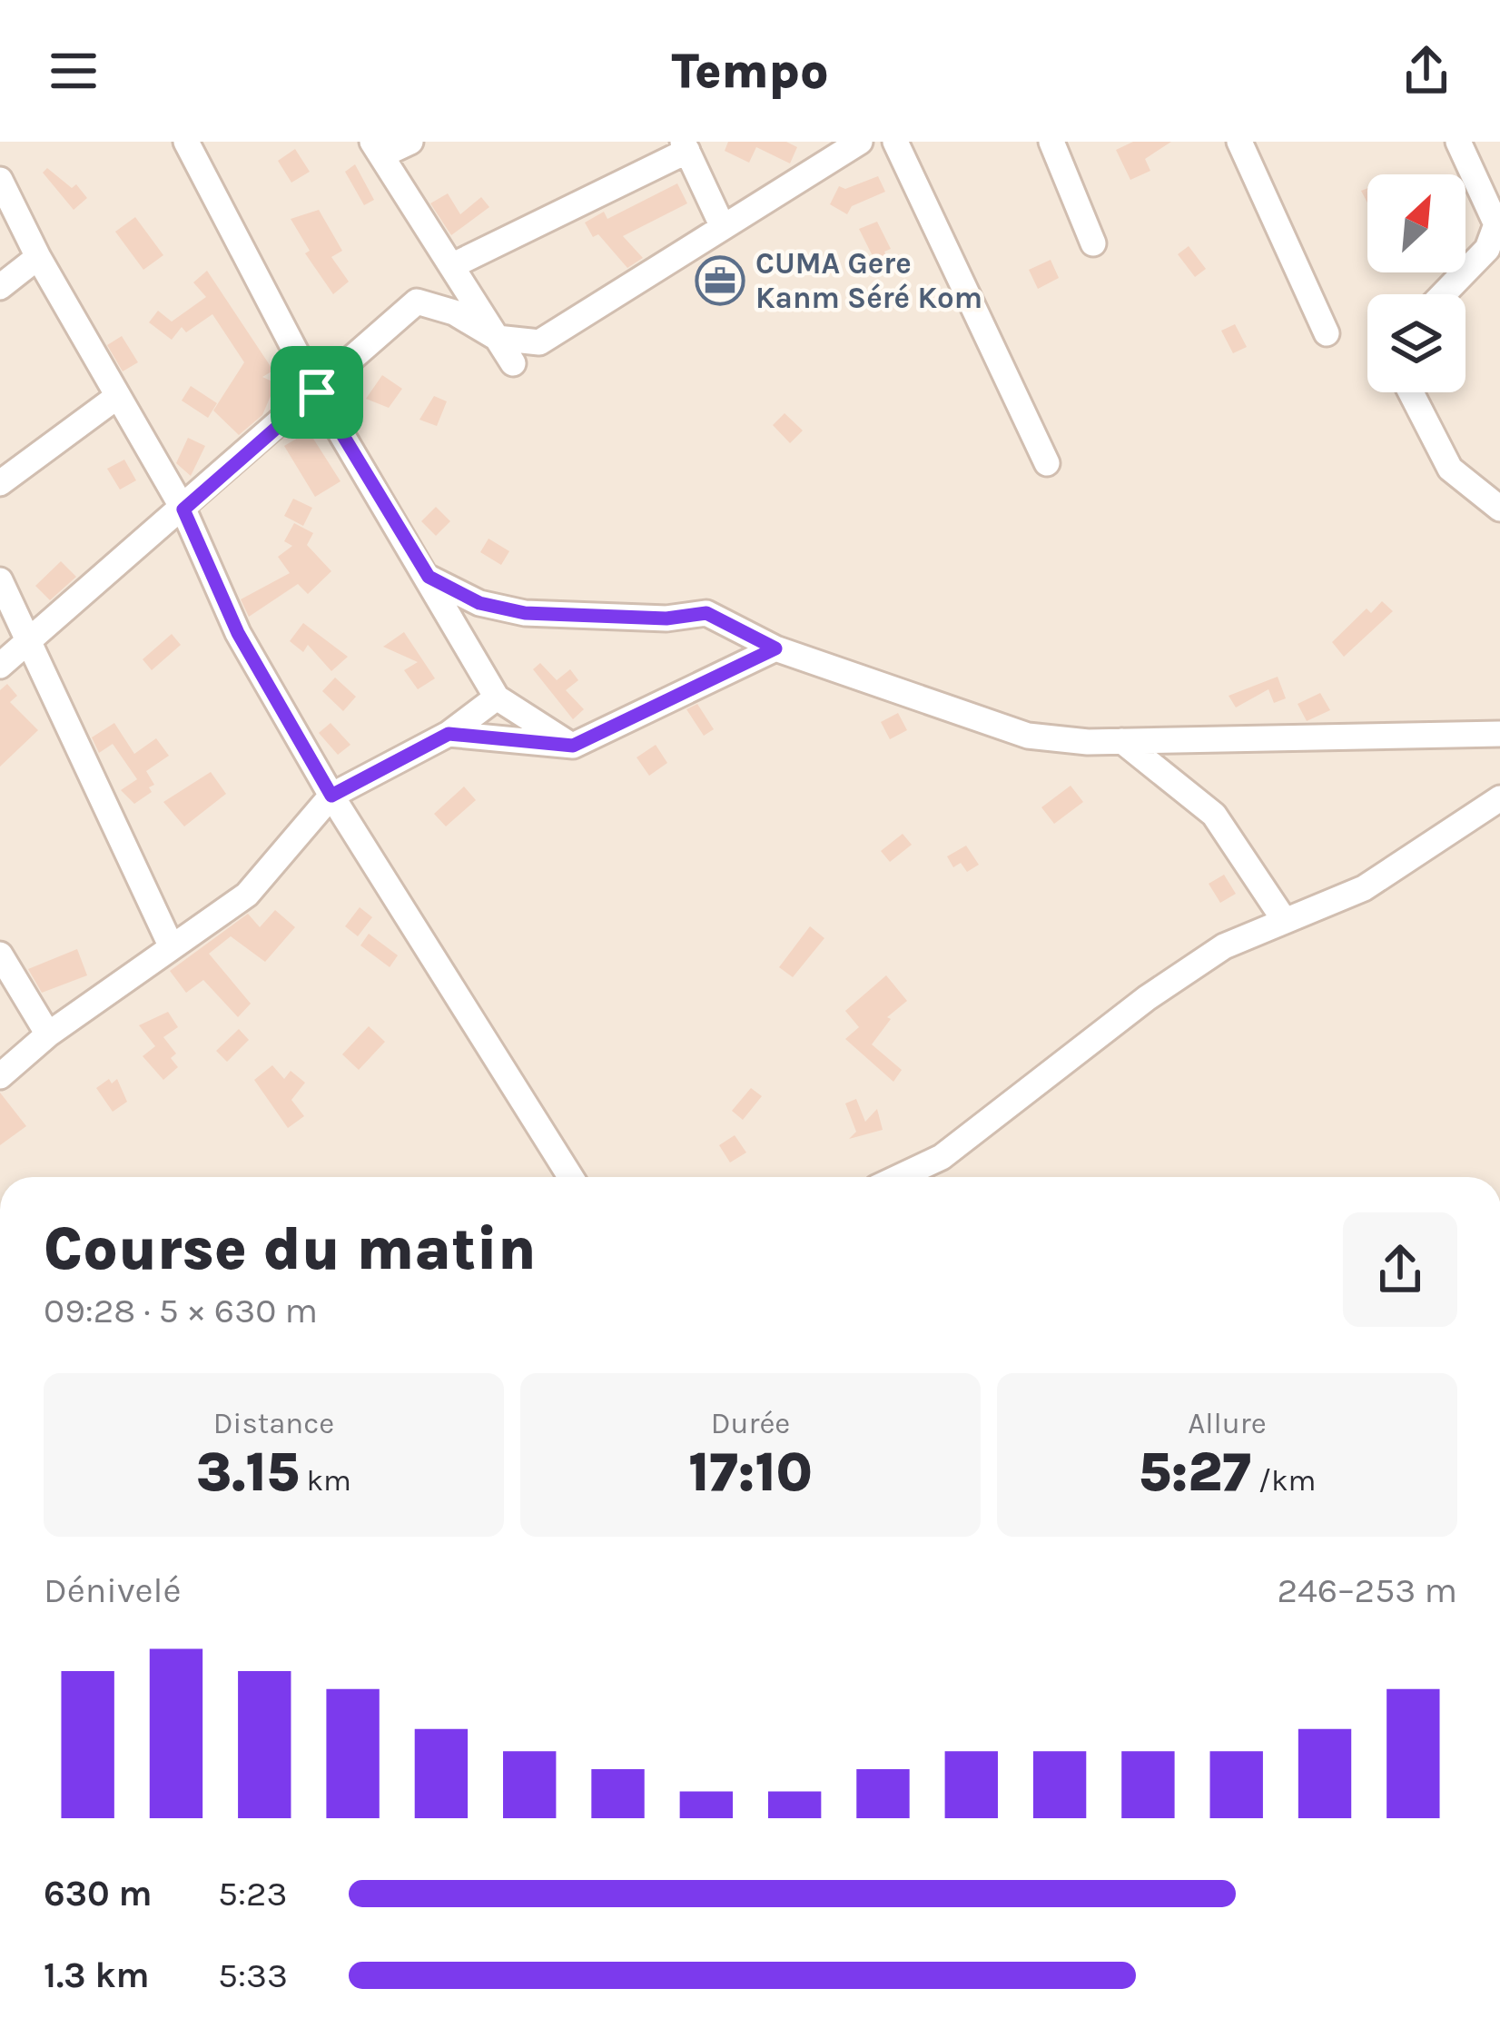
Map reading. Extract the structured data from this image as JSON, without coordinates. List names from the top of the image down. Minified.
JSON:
{"places":{"office":["CUMA Gere Kanm Séré Kom"]},"north":"top right","page":{"header":"Tempo","heading":["Course du matin","09:28 · 5 × 630 m"],"stats":[["Distance","3.15 km"],["Durée","17:10"],["Allure","5:27 /km"]],"chart":["Dénivelé","246–253 m"],"list":[{"name":"630 m","note":"5:23"},{"name":"1.3 km","note":"5:33"}]}}
